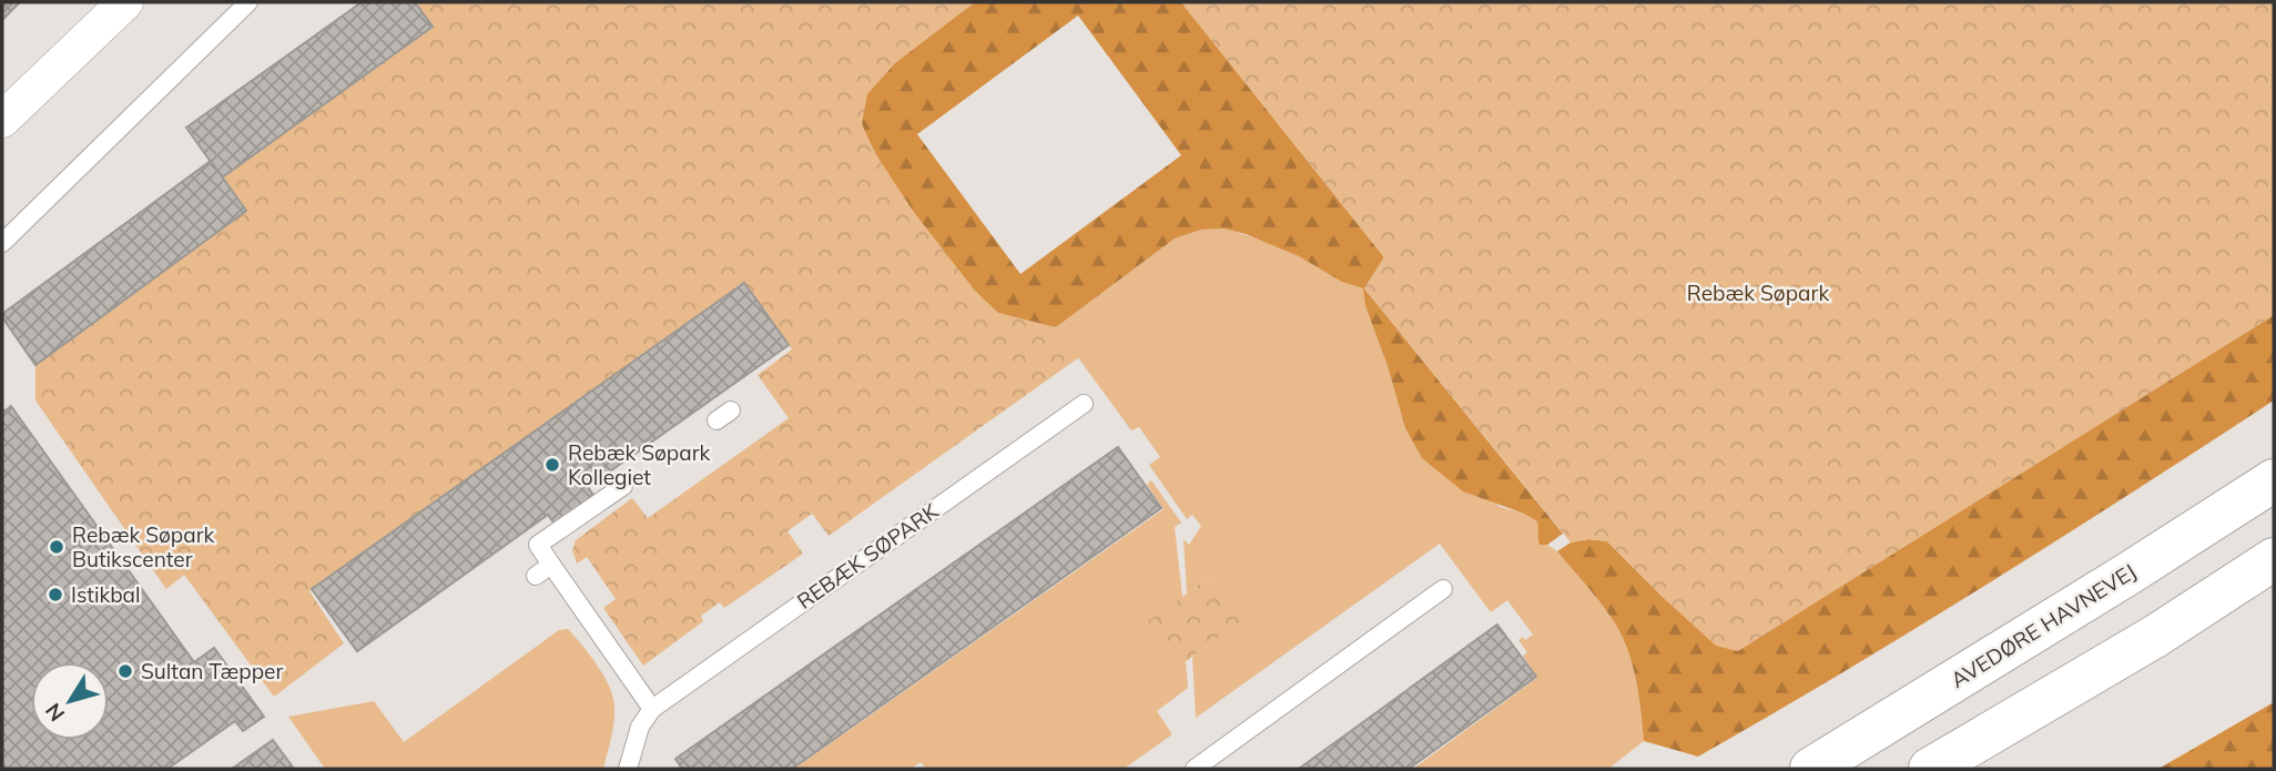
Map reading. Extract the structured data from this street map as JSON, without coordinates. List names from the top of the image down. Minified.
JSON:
{"streets":{"street":["AVEDØRE HAVNEVEJ"],"lane":["REBÆK SØPARK"]},"parks":["Rebæk Søpark"],"places":["Rebæk Søpark Kollegiet","Rebæk Søpark Butikscenter","Istikbal","Sultan Tæpper"],"north":"bottom left"}
